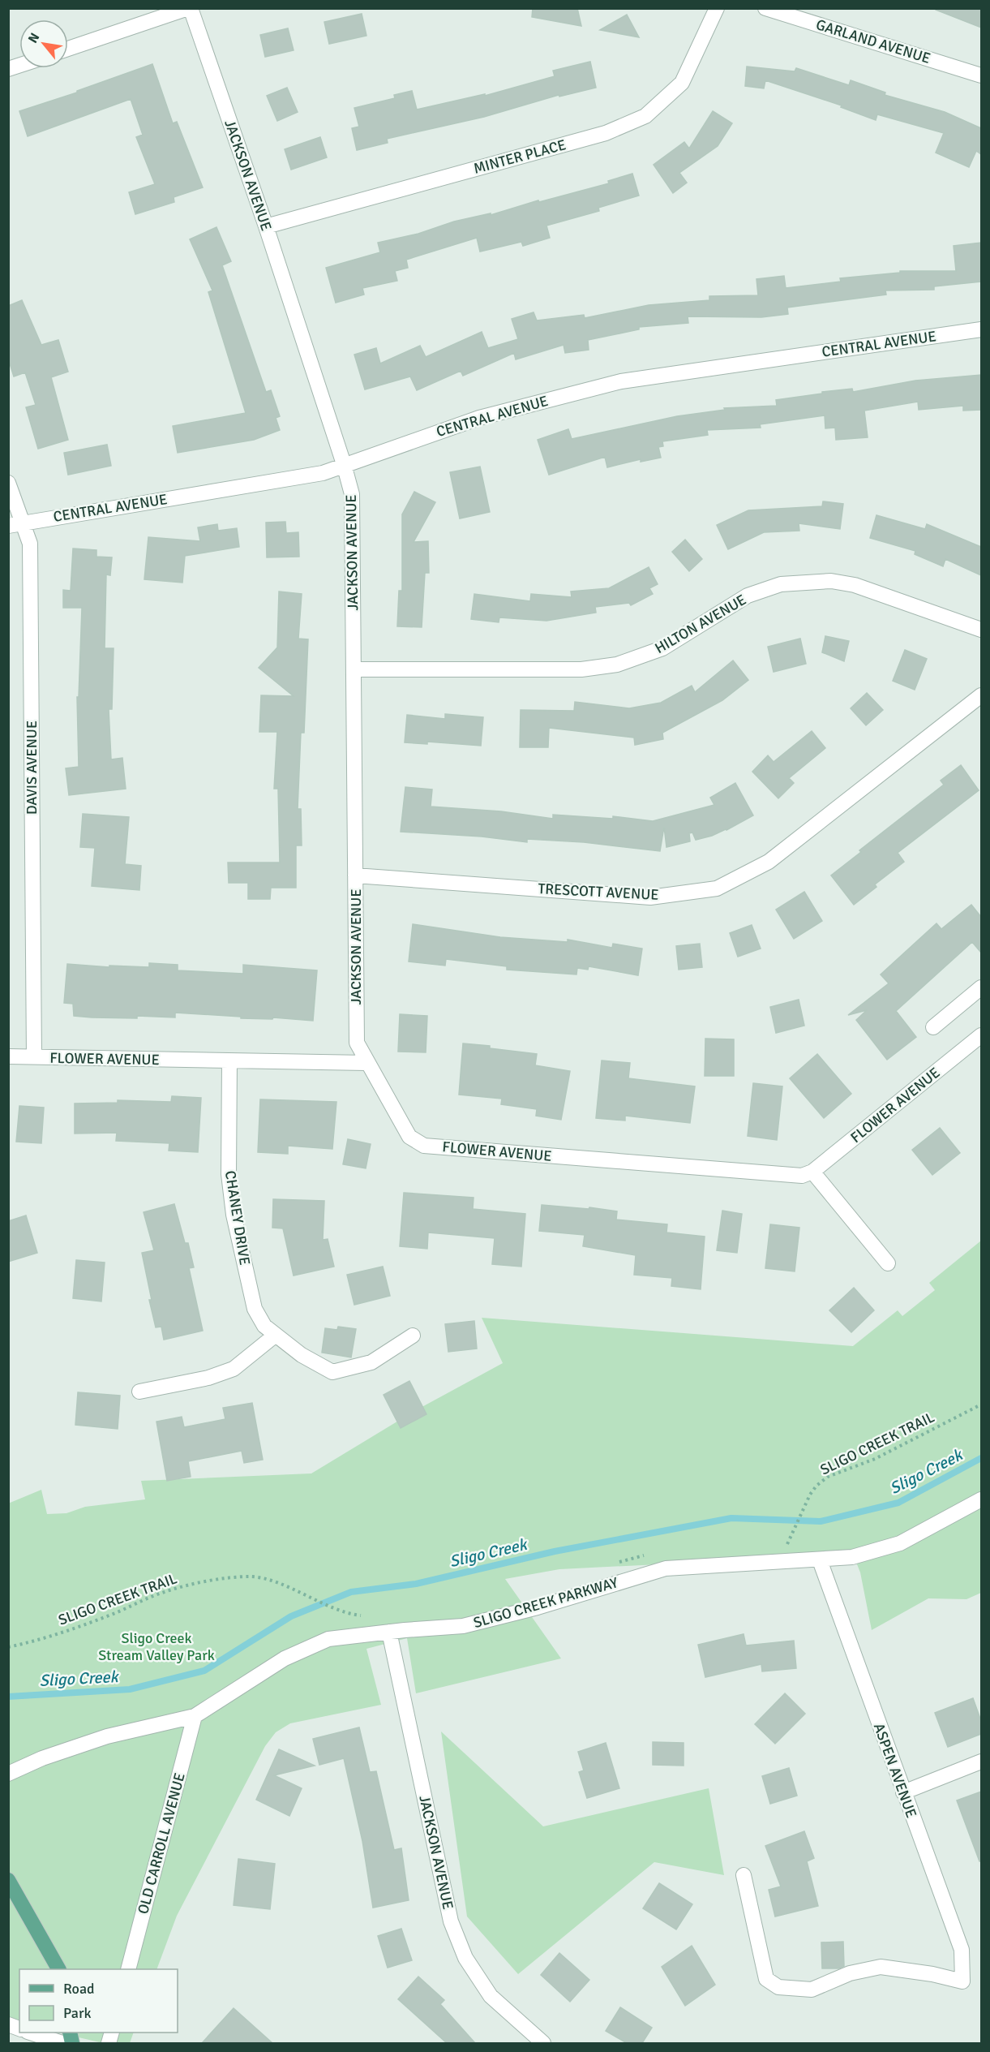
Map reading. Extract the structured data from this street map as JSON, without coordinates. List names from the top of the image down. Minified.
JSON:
{"streets":{"street":["GARLAND AVENUE","MINTER PLACE","JACKSON AVENUE","CENTRAL AVENUE","HILTON AVENUE","DAVIS AVENUE","TRESCOTT AVENUE","FLOWER AVENUE","CHANEY DRIVE","SLIGO CREEK PARKWAY","ASPEN AVENUE","OLD CARROLL AVENUE"],"path":["SLIGO CREEK TRAIL"]},"crossings":[["MINTER PLACE","JACKSON AVENUE"],["JACKSON AVENUE","CENTRAL AVENUE"],["JACKSON AVENUE","HILTON AVENUE"],["JACKSON AVENUE","TRESCOTT AVENUE"],["JACKSON AVENUE","FLOWER AVENUE"],["JACKSON AVENUE","SLIGO CREEK PARKWAY"],["CENTRAL AVENUE","DAVIS AVENUE"],["DAVIS AVENUE","FLOWER AVENUE"],["FLOWER AVENUE","CHANEY DRIVE"],["SLIGO CREEK PARKWAY","ASPEN AVENUE"],["SLIGO CREEK PARKWAY","OLD CARROLL AVENUE"]],"water":["Sligo Creek"],"parks":["Sligo Creek Stream Valley Park"],"legend":["Road","Park"],"north":"top left"}
